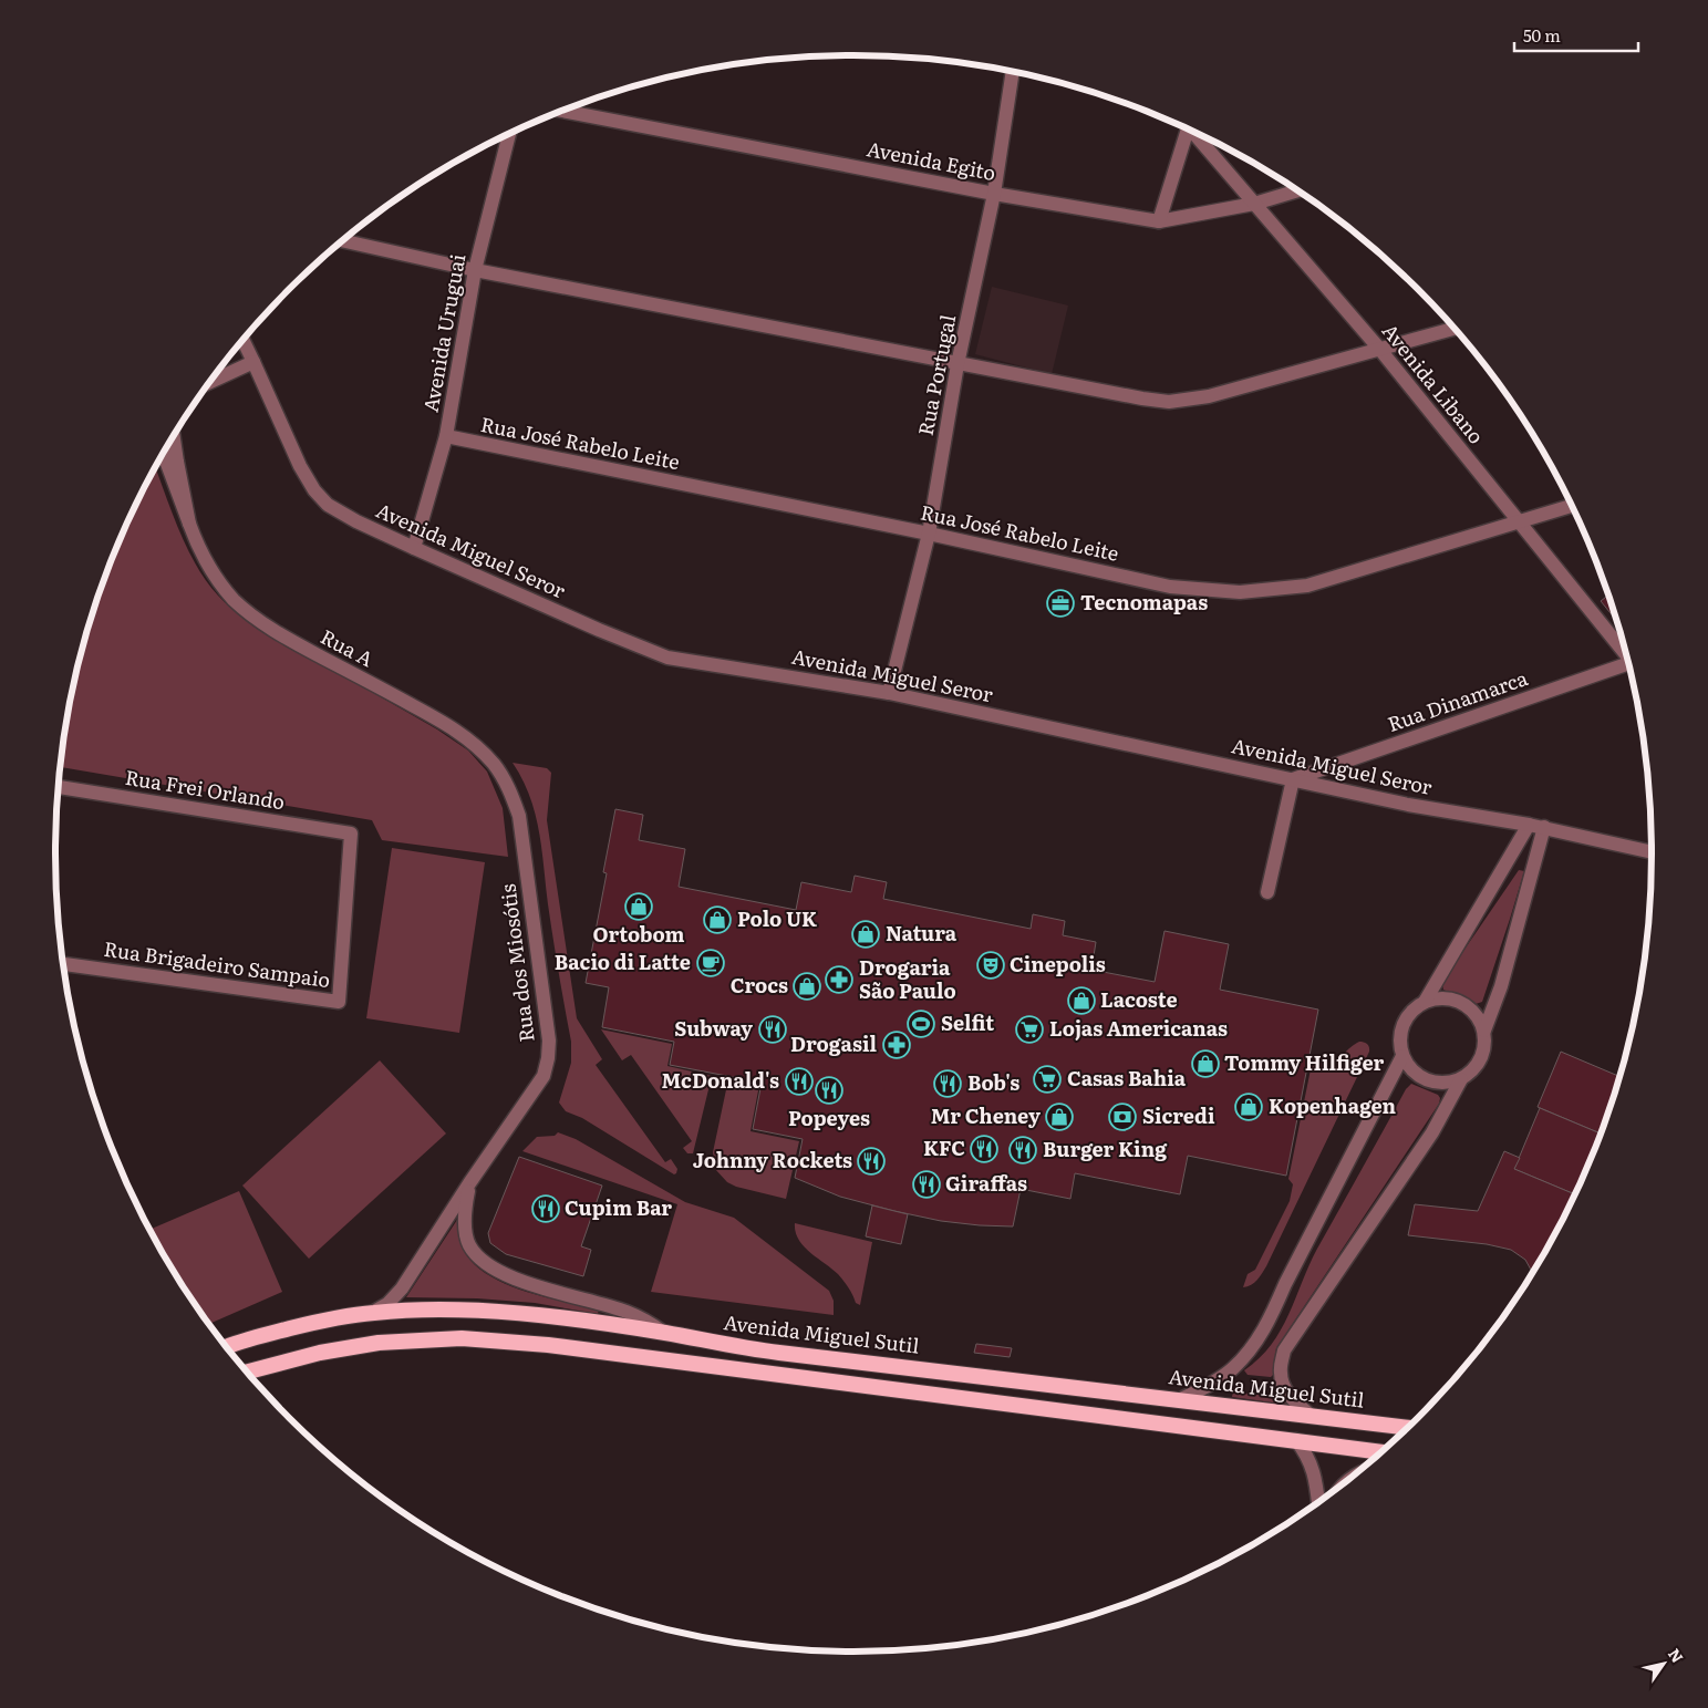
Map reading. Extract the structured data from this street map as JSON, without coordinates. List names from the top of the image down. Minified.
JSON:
{"streets":{"highway":["Avenida Miguel Sutil"],"street":["Avenida Egito","Avenida Uruguai","Rua Portugal","Avenida Libano","Rua José Rabelo Leite","Avenida Miguel Seror","Rua A","Rua Dinamarca","Rua Frei Orlando","Rua dos Miosótis","Rua Brigadeiro Sampaio"]},"crossings":[["Avenida Egito","Rua Portugal"],["Avenida Egito","Avenida Libano"],["Avenida Uruguai","Rua José Rabelo Leite"],["Avenida Uruguai","Avenida Miguel Seror"],["Rua Portugal","Rua José Rabelo Leite"],["Rua Portugal","Avenida Miguel Seror"],["Avenida Libano","Rua José Rabelo Leite"],["Avenida Miguel Seror","Rua Dinamarca"],["Rua A","Rua dos Miosótis"],["Rua Frei Orlando","Rua Brigadeiro Sampaio"],["Rua dos Miosótis","Avenida Miguel Sutil"]],"places":{"office":["Tecnomapas"],"shop":["Ortobom","Polo UK","Natura","Crocs","Lacoste","Tommy Hilfiger","Kopenhagen","Mr Cheney"],"cafe":["Bacio di Latte"],"theatre":["Cinepolis"],"pharmacy":["Drogaria São Paulo","Drogasil"],"sports":["Selfit"],"restaurant":["Subway","McDonald's","Bob's","Popeyes","KFC","Burger King","Johnny Rockets","Giraffas","Cupim Bar"],"supermarket":["Lojas Americanas","Casas Bahia"],"bank":["Sicredi"]},"scale_bar":"50 m","north":"top right"}
